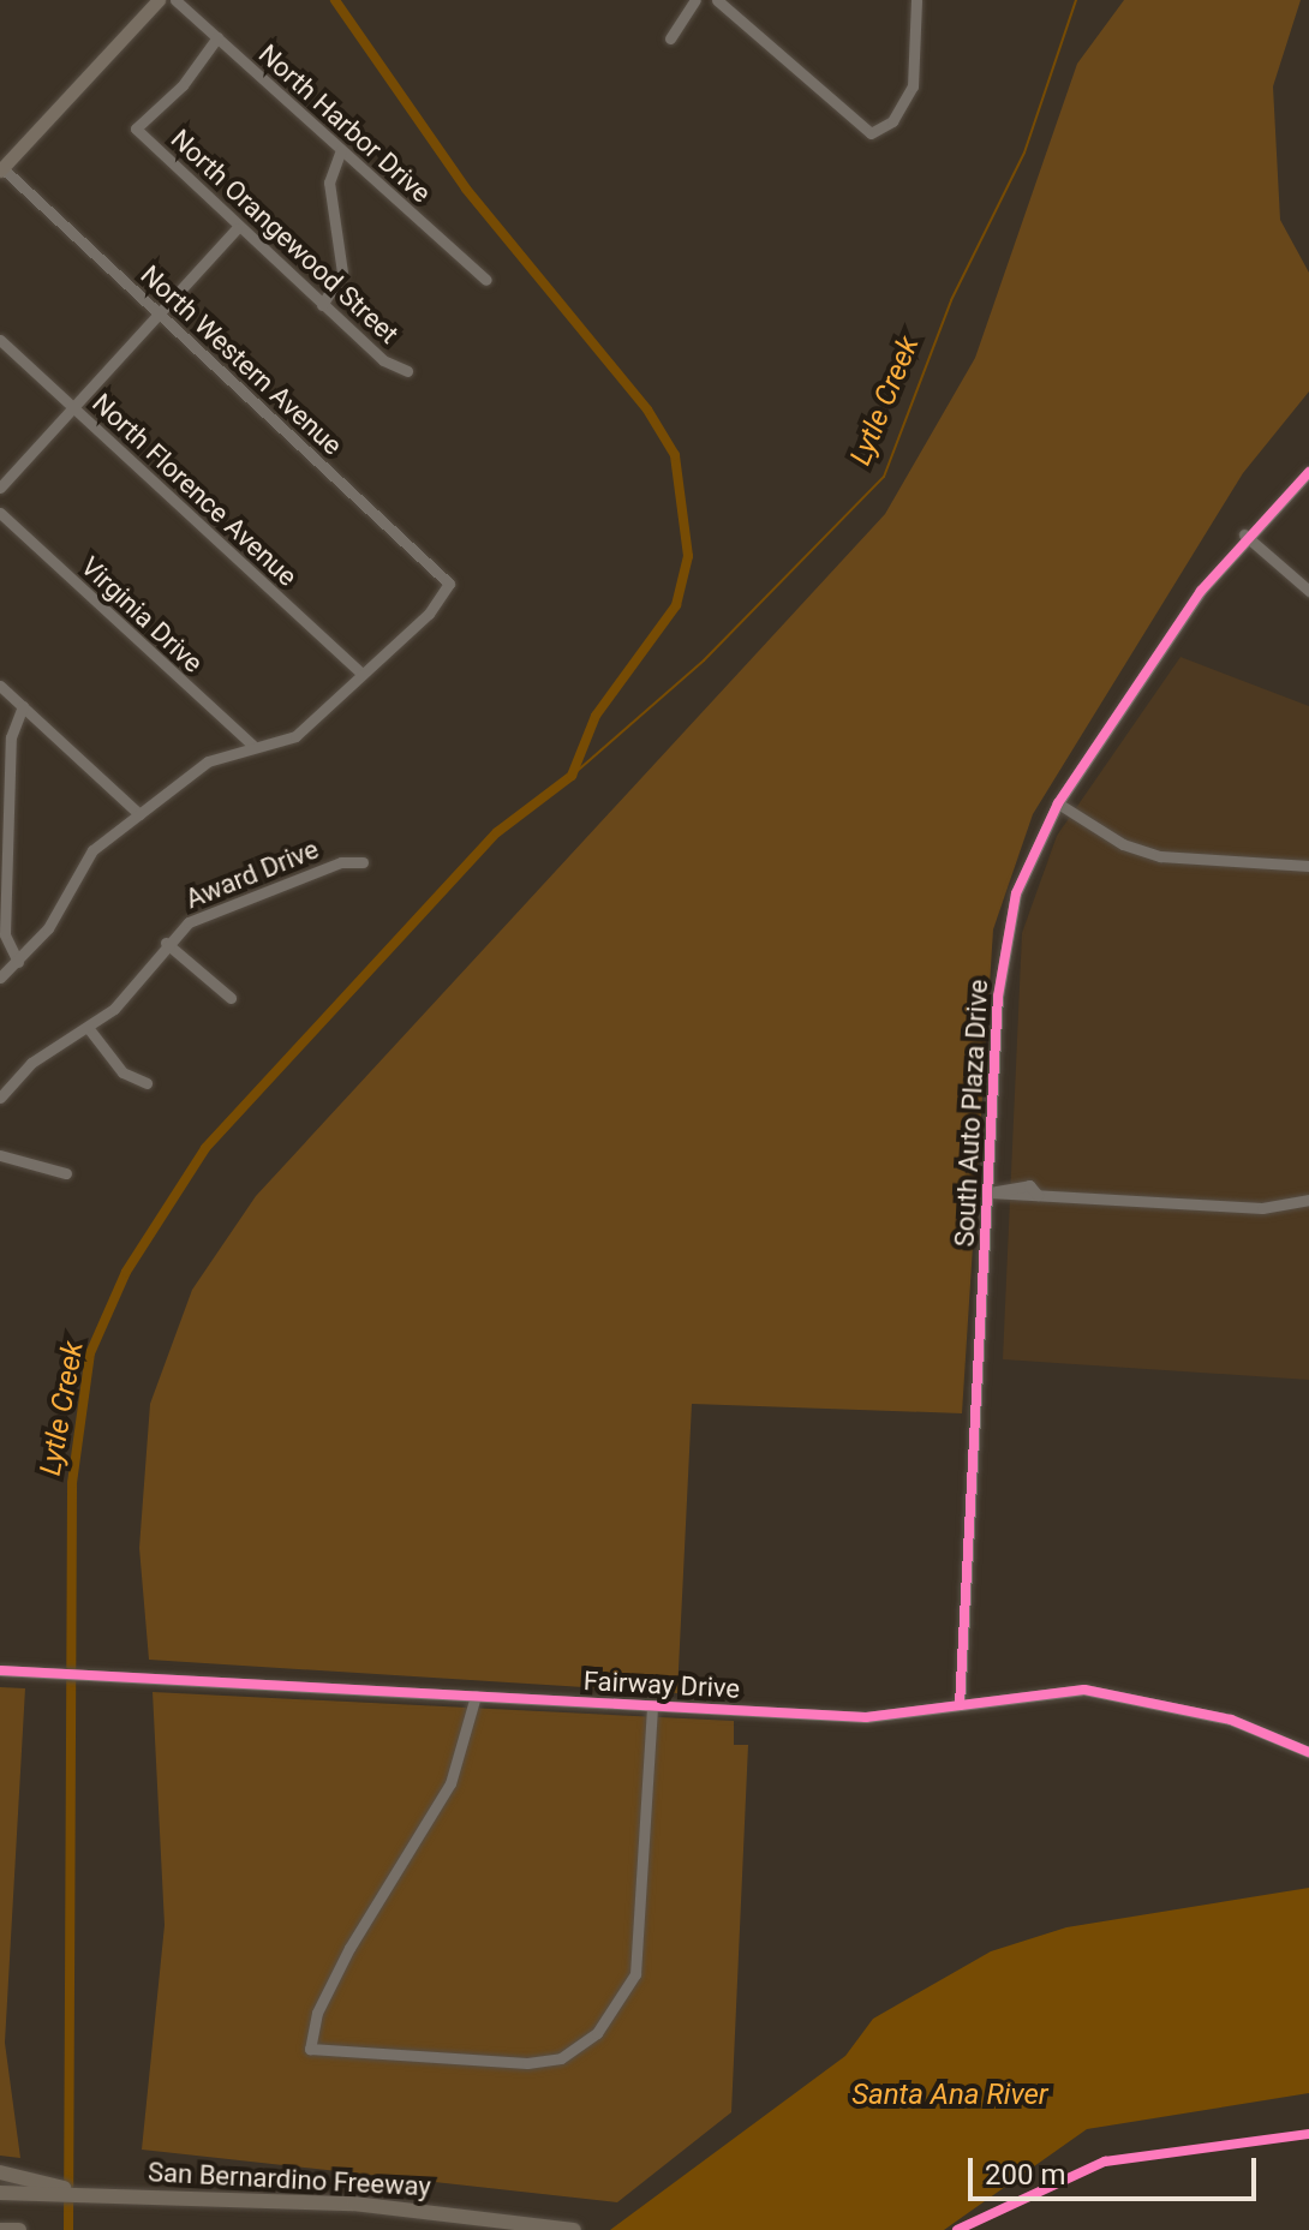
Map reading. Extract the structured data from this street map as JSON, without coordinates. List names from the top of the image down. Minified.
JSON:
{"streets":{"highway":["San Bernardino Freeway"],"street":["North Harbor Drive","North Orangewood Street","North Western Avenue","North Florence Avenue","Virginia Drive","Award Drive","South Auto Plaza Drive","Fairway Drive"]},"crossings":[["North Harbor Drive","North Orangewood Street"],["North Western Avenue","North Florence Avenue"],["South Auto Plaza Drive","Fairway Drive"]],"water":["Lytle Creek","Santa Ana River"],"scale_bar":"200 m"}
